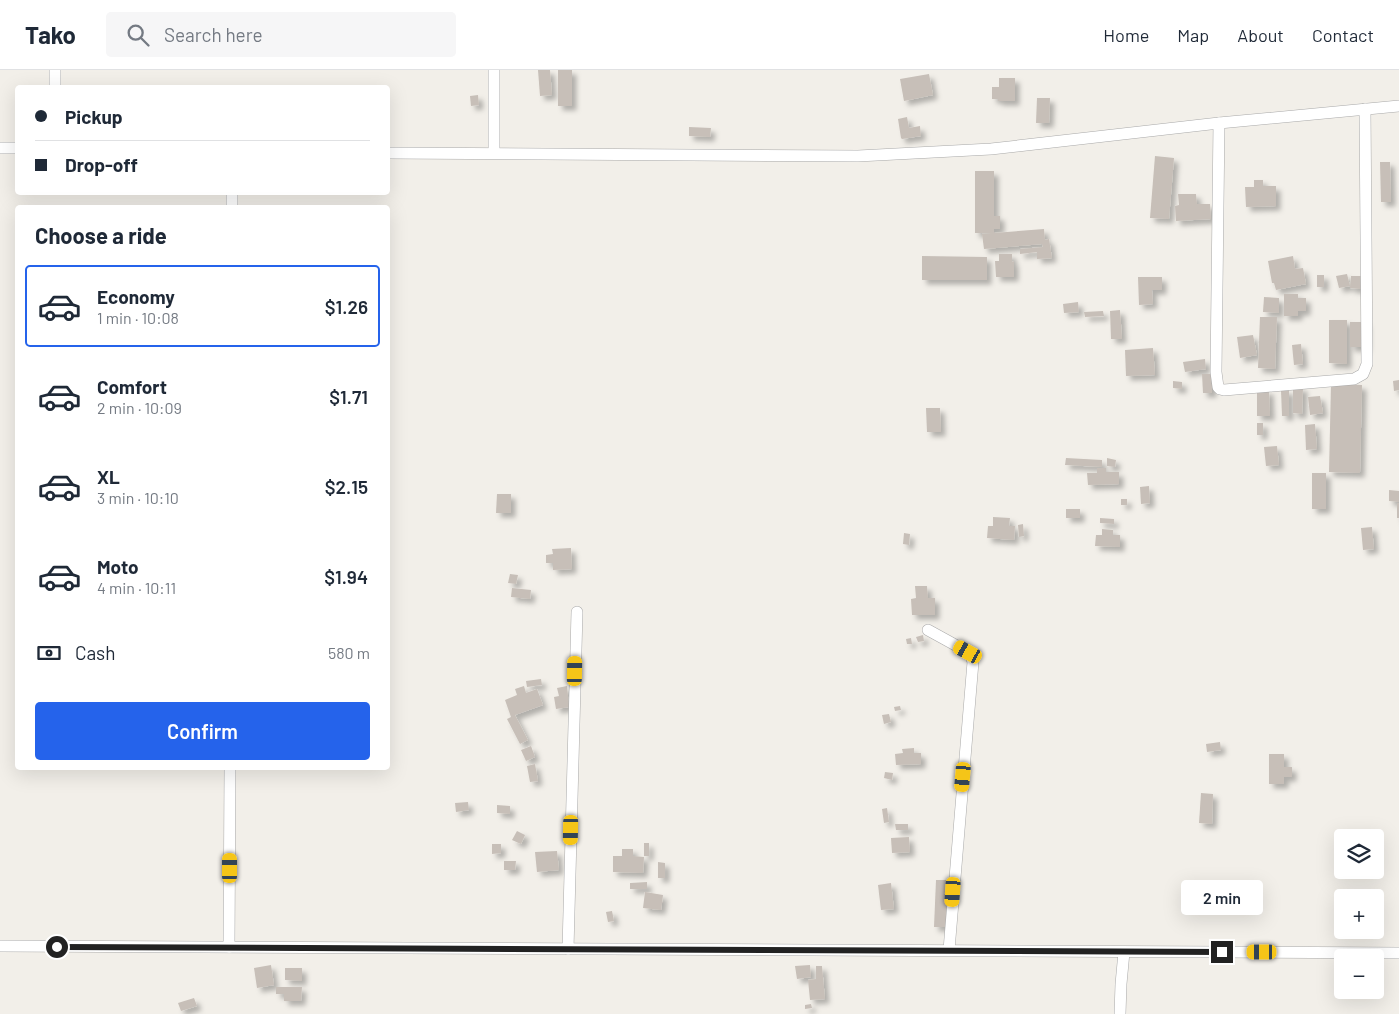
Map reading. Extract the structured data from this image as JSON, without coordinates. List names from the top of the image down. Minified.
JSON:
{"page":{"header":"Tako","search":"Search here","nav":["Home","Map","About","Contact"],"banner":["Pickup","Drop-off"],"heading":"Choose a ride","list":[{"name":"Economy","note":"1 min · 10:08","value":"$1.26"},{"name":"Comfort","note":"2 min · 10:09","value":"$1.71"},{"name":"XL","note":"3 min · 10:10","value":"$2.15"},{"name":"Moto","note":"4 min · 10:11","value":"$1.94"}],"pay":["Cash","580 m"],"buttons":"Confirm","map_buttons":["+","−"],"bubble":"2 min"}}
